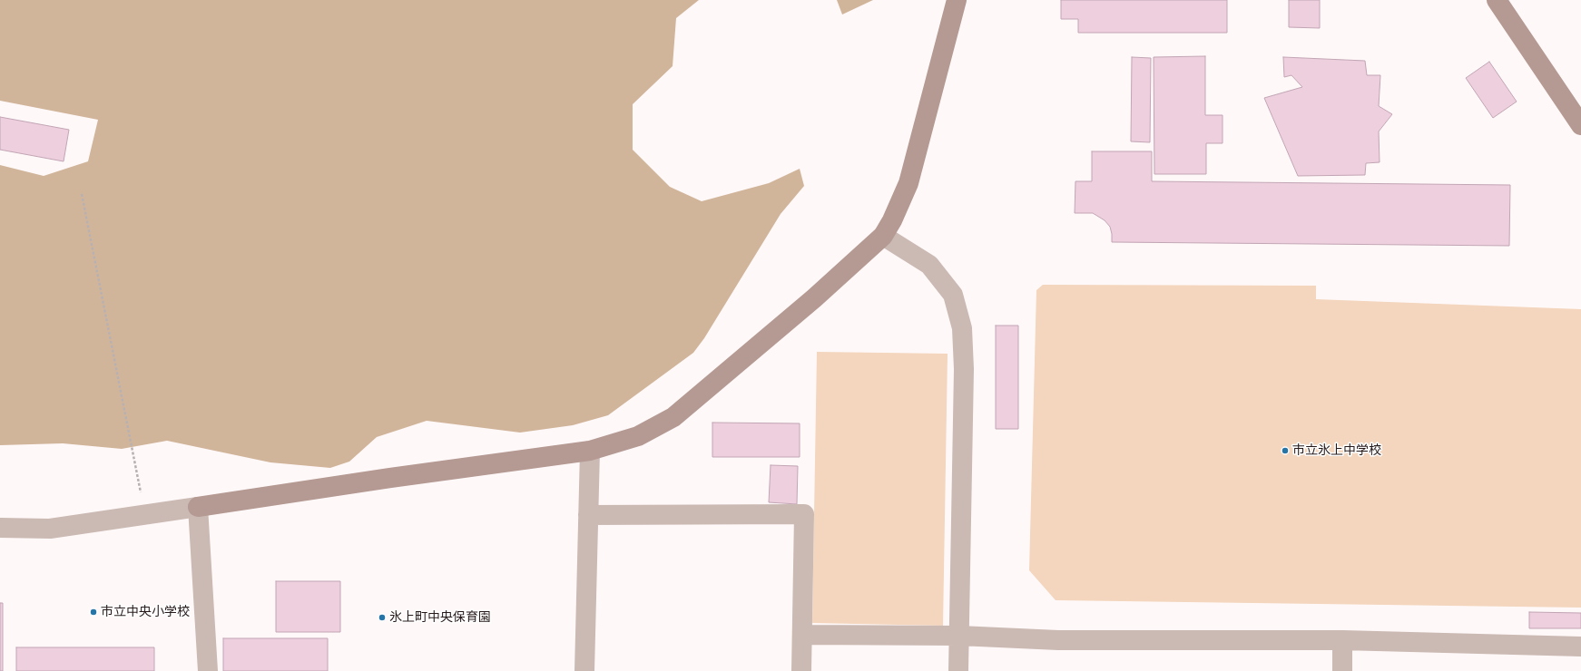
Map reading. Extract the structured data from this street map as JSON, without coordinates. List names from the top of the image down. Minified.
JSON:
{"places":["市立氷上中学校","市立中央小学校","氷上町中央保育園"]}
